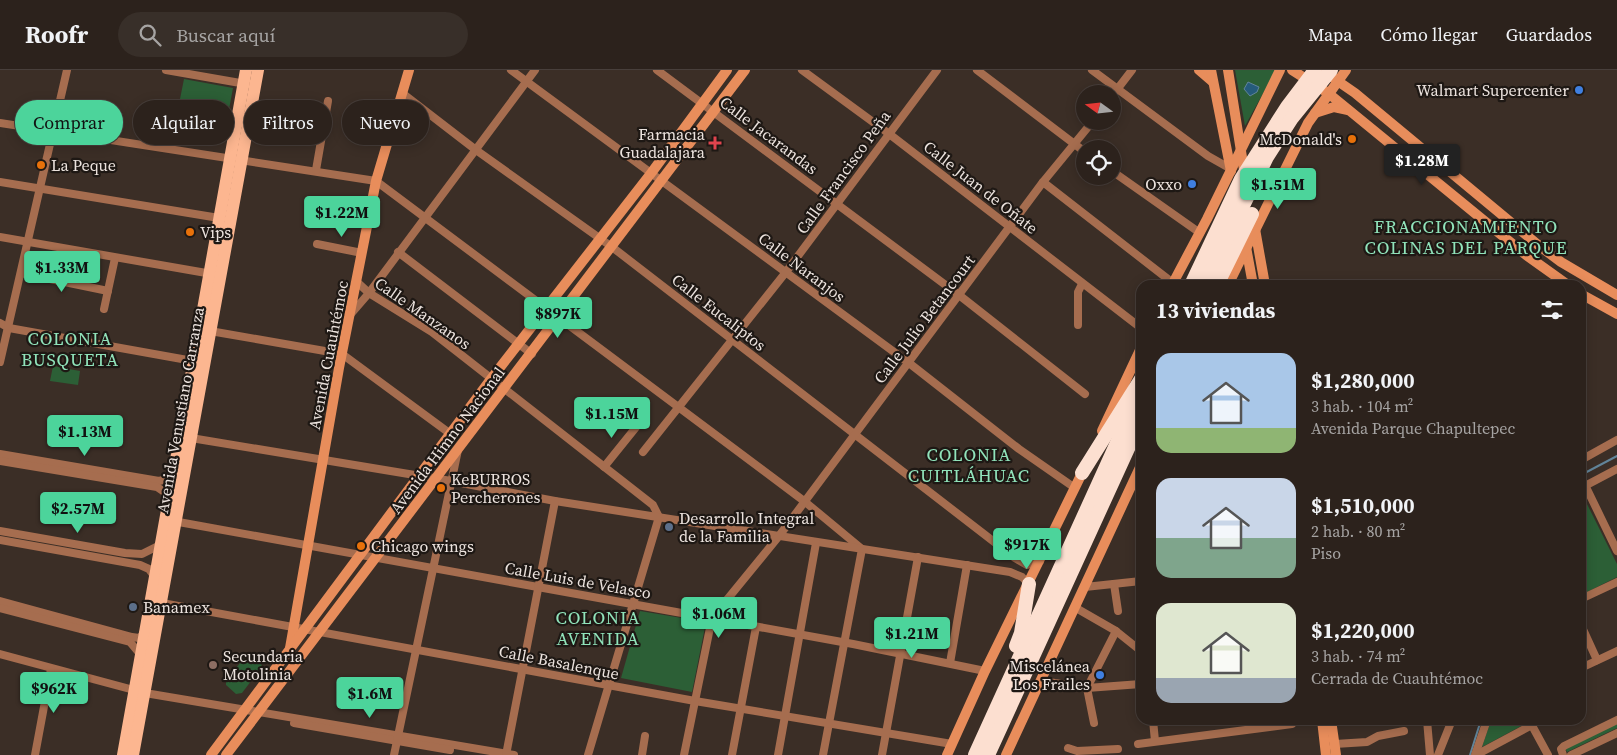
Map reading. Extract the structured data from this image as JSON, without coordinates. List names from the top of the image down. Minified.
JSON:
{"streets":{"main road":["Avenida Cuauhtémoc","Avenida Venustiano Carranza","Avenida Himno Nacional"],"street":["Calle Jacarandas","Calle Francisco Peña","Calle Juan de Oñate","Calle Naranjos","Calle Eucaliptos","Calle Manzanos","Calle Julio Betancourt","Calle Luis de Velasco","Calle Basalenque"]},"crossings":[["Calle Jacarandas","Calle Francisco Peña"],["Calle Jacarandas","Calle Julio Betancourt"],["Calle Jacarandas","Avenida Himno Nacional"],["Calle Francisco Peña","Calle Juan de Oñate"],["Calle Francisco Peña","Calle Naranjos"],["Calle Francisco Peña","Calle Eucaliptos"],["Calle Juan de Oñate","Calle Julio Betancourt"],["Calle Naranjos","Calle Julio Betancourt"],["Calle Naranjos","Avenida Himno Nacional"],["Calle Eucaliptos","Calle Julio Betancourt"],["Calle Eucaliptos","Avenida Cuauhtémoc"],["Calle Eucaliptos","Avenida Himno Nacional"],["Calle Manzanos","Avenida Cuauhtémoc"],["Calle Manzanos","Avenida Himno Nacional"],["Calle Julio Betancourt","Calle Luis de Velasco"],["Avenida Cuauhtémoc","Avenida Himno Nacional"],["Avenida Cuauhtémoc","Calle Luis de Velasco"],["Avenida Cuauhtémoc","Calle Basalenque"],["Avenida Venustiano Carranza","Calle Luis de Velasco"],["Avenida Venustiano Carranza","Calle Basalenque"],["Avenida Himno Nacional","Calle Luis de Velasco"],["Avenida Himno Nacional","Calle Basalenque"]],"districts":["FRACCIONAMIENTO COLINAS DEL PARQUE","COLONIA BUSQUETA","COLONIA CUITLÁHUAC","COLONIA AVENIDA"],"places":{"other":["Walmart Supercenter","McDonald's","La Peque","Oxxo","Vips","KeBURROS Percherones","Desarrollo Integral de la Familia","Chicago wings","Banamex","Secundaria Motolinia","Miscelánea Los Frailes"],"health":["Farmacia Guadalajara"]},"north":"left","page":{"header":"Roofr","search":"Buscar aquí","nav":["Mapa","Cómo llegar","Guardados"],"chip":["Comprar","Alquilar","Filtros","Nuevo"],"price":["$1.28M","$1.51M","$1.22M","$1.33M","$897K","$1.15M","$1.13M","$2.57M","$917K","$1.06M","$1.21M","$962K","$1.6M"],"heading":"13 viviendas","list":[{"name":"$1,280,000","note":"3 hab. · 104 m² · Avenida Parque Chapultepec"},{"name":"$1,510,000","note":"2 hab. · 80 m² · Piso"},{"name":"$1,220,000","note":"3 hab. · 74 m² · Cerrada de Cuauhtémoc"}]}}
